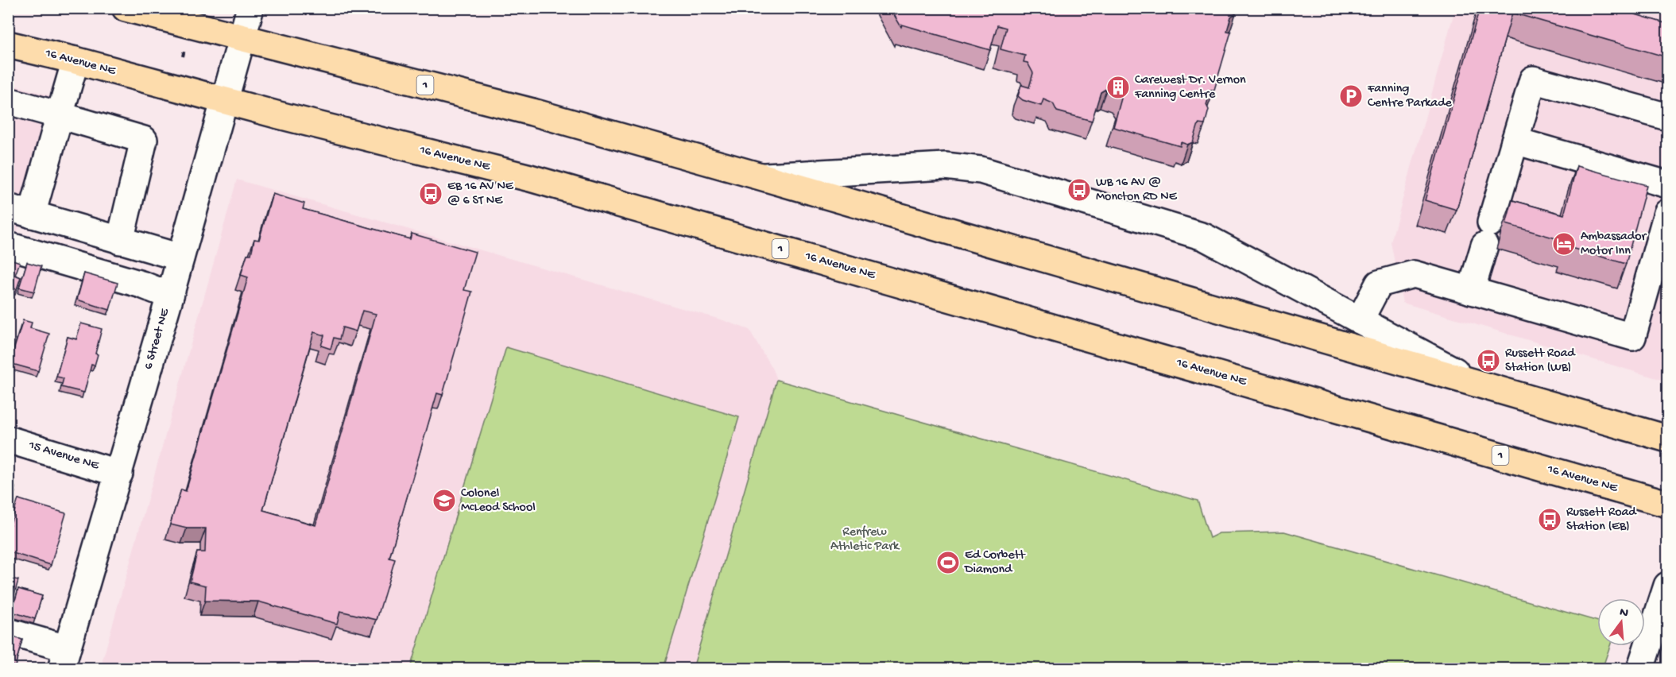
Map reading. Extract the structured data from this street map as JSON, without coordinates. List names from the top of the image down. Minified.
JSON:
{"streets":{"highway":["16 Avenue NE","1"],"street":["6 Street NE","15 Avenue NE"]},"crossings":[["16 Avenue NE","6 Street NE"],["1","6 Street NE"],["6 Street NE","15 Avenue NE"]],"parks":["Renfrew Athletic Park"],"places":{"building":["Carewest Dr. Vernon Fanning Centre"],"parking":["Fanning Centre Parkade"],"bus stop":["WB 16 AV @ Moncton RD NE","EB 16 AV NE @ 6 ST NE","Russett Road Station (WB)","Russett Road Station (EB)"],"hotel":["Ambassador Motor Inn"],"school or university":["Colonel McLeod School"],"sports":["Ed Corbett Diamond"]},"north":"top"}
